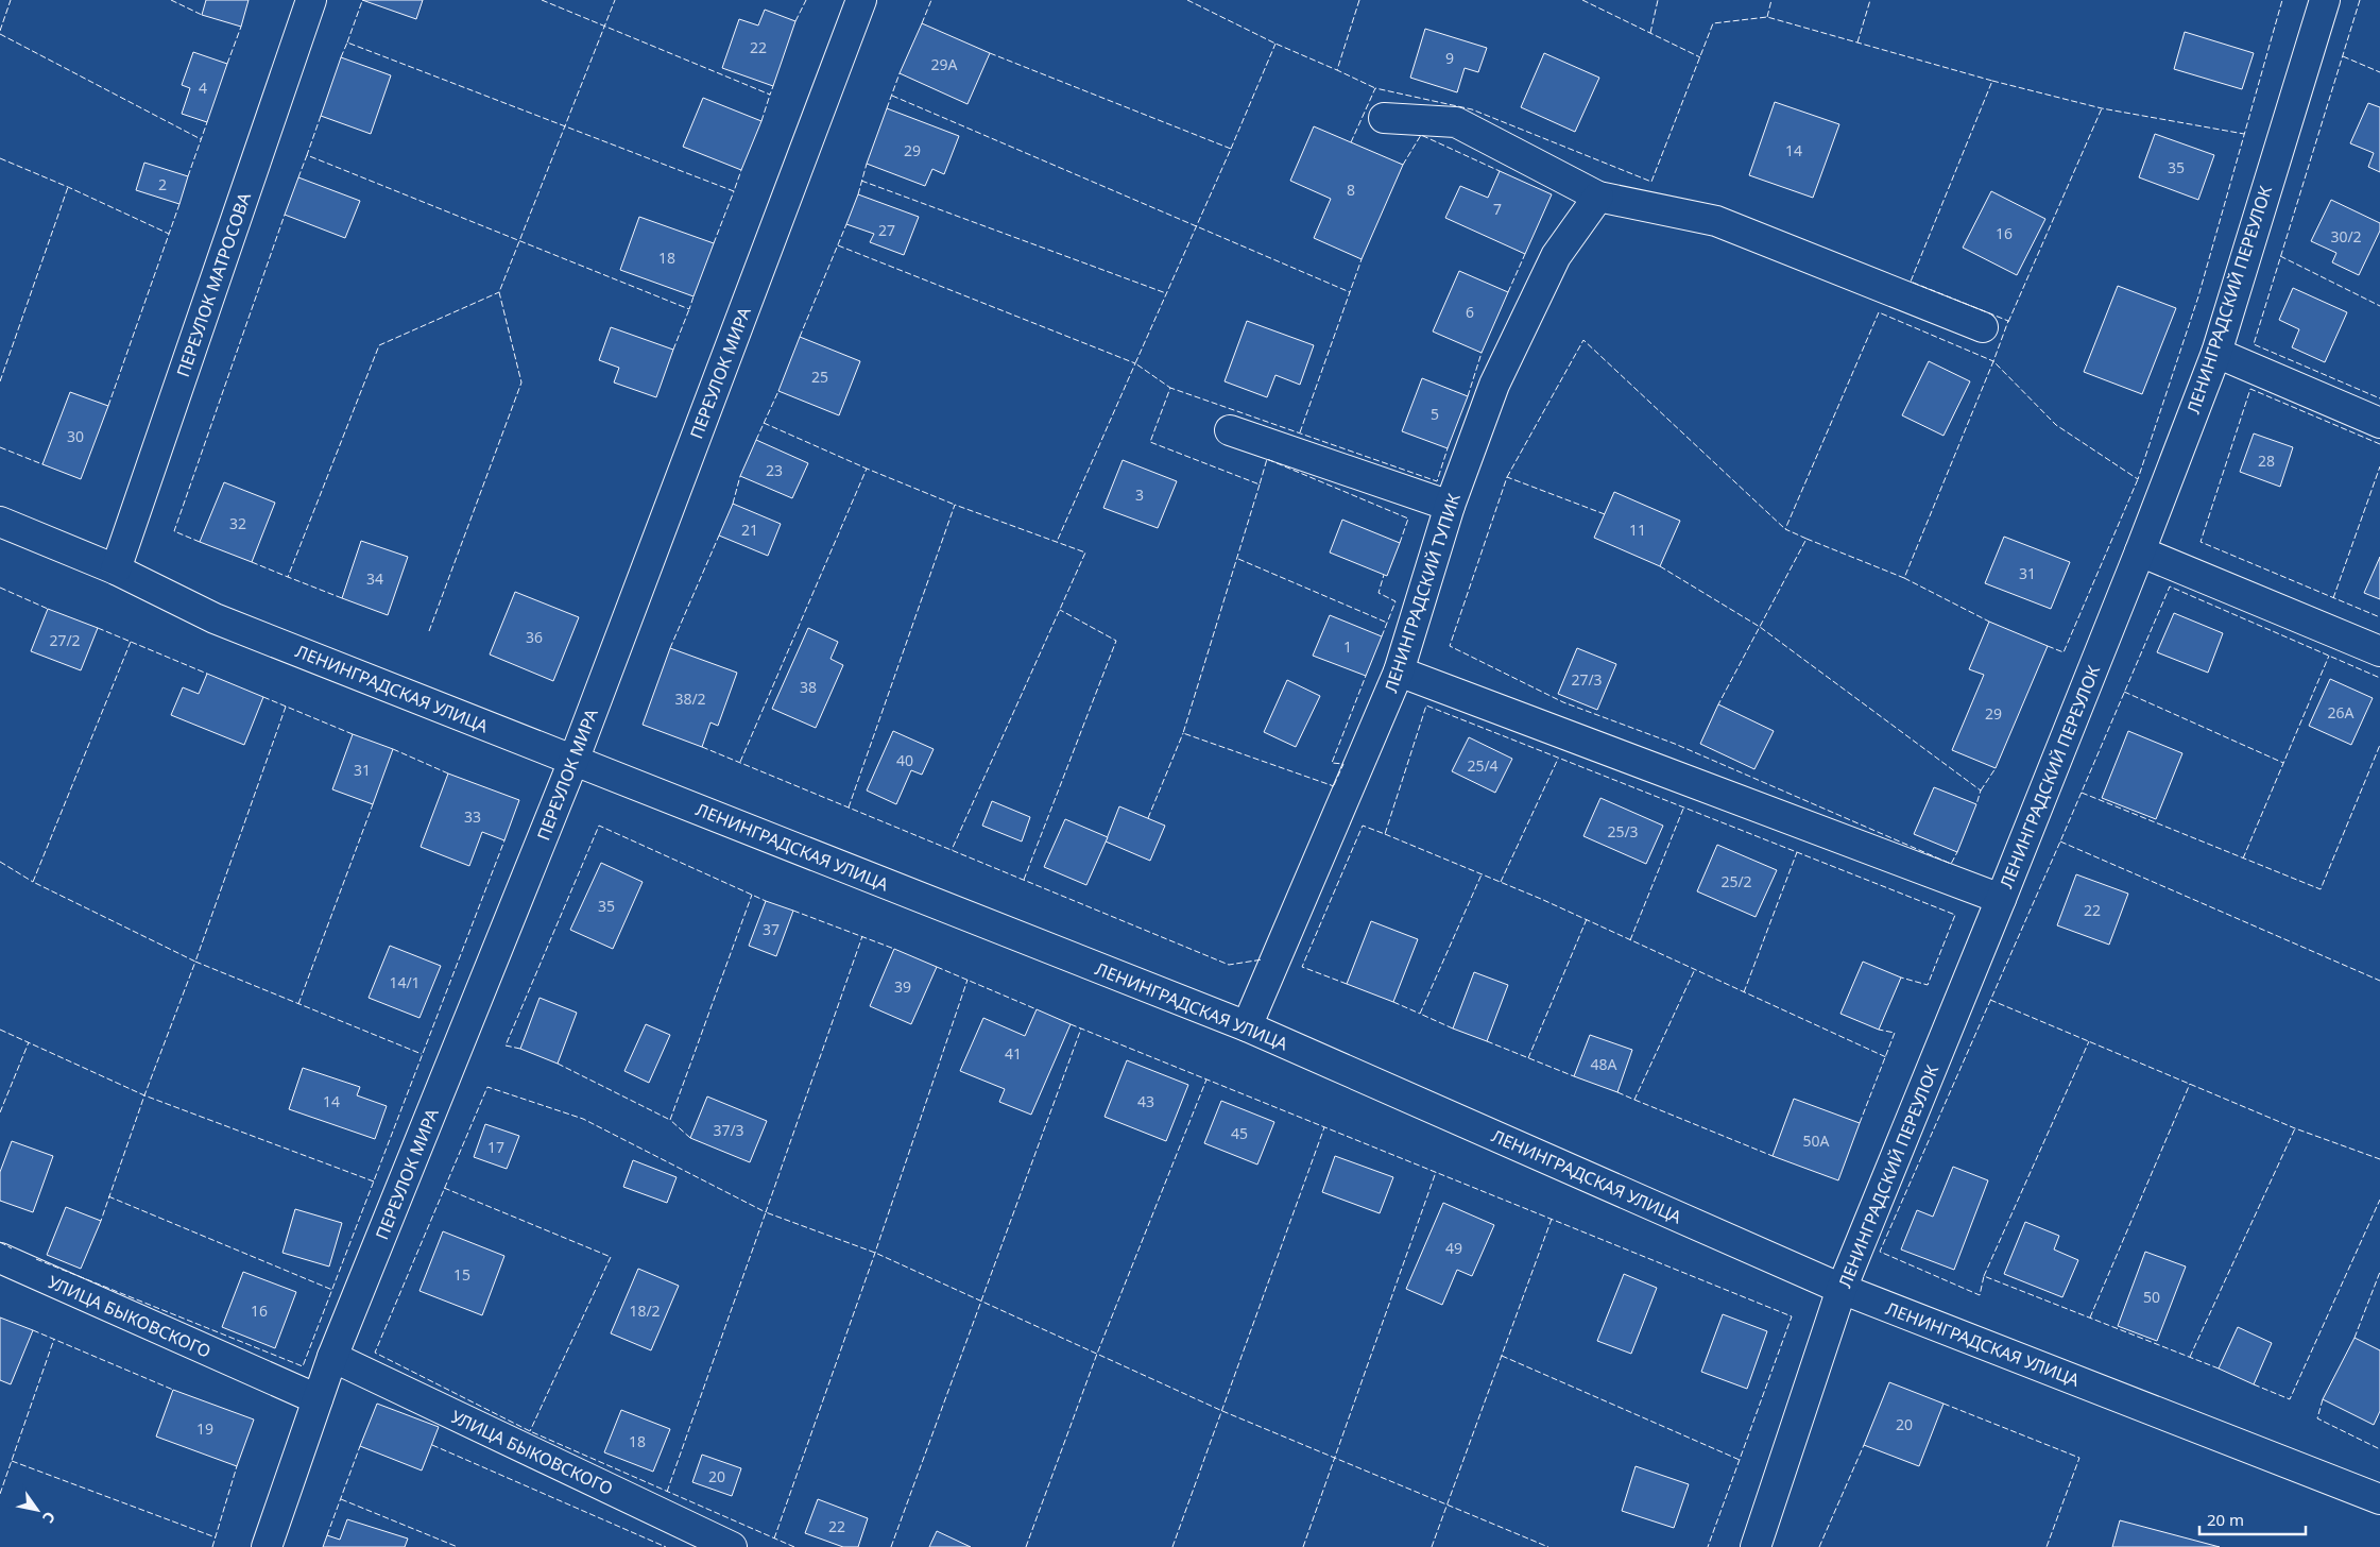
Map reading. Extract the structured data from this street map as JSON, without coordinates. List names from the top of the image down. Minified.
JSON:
{"streets":{"street":["ПЕРЕУЛОК МАТРОСОВА","ЛЕНИНГРАДСКИЙ ПЕРЕУЛОК","ПЕРЕУЛОК МИРА","ЛЕНИНГРАДСКИЙ ТУПИК","ЛЕНИНГРАДСКАЯ УЛИЦА","УЛИЦА БЫКОВСКОГО"]},"crossings":[["ПЕРЕУЛОК МАТРОСОВА","ЛЕНИНГРАДСКАЯ УЛИЦА"],["ЛЕНИНГРАДСКИЙ ПЕРЕУЛОК","ЛЕНИНГРАДСКАЯ УЛИЦА"],["ПЕРЕУЛОК МИРА","ЛЕНИНГРАДСКАЯ УЛИЦА"],["ПЕРЕУЛОК МИРА","УЛИЦА БЫКОВСКОГО"],["ЛЕНИНГРАДСКИЙ ТУПИК","ЛЕНИНГРАДСКАЯ УЛИЦА"]],"house_numbers":["22","9","29А","4","29","14","35","2","8","7","27","16","30/2","18","6","25","5","30","28","23","3","32","21","11","31","34","36","27/2","1","27/3","38","38/2","26А","29","40","25/4","31","33","25/3","25/2","35","22","37","14/1","39","41","48А","14","43","37/3","45","50А","17","49","15","50","16","18/2","20","19","18","20","22"],"scale_bar":"20 m","north":"bottom right"}
